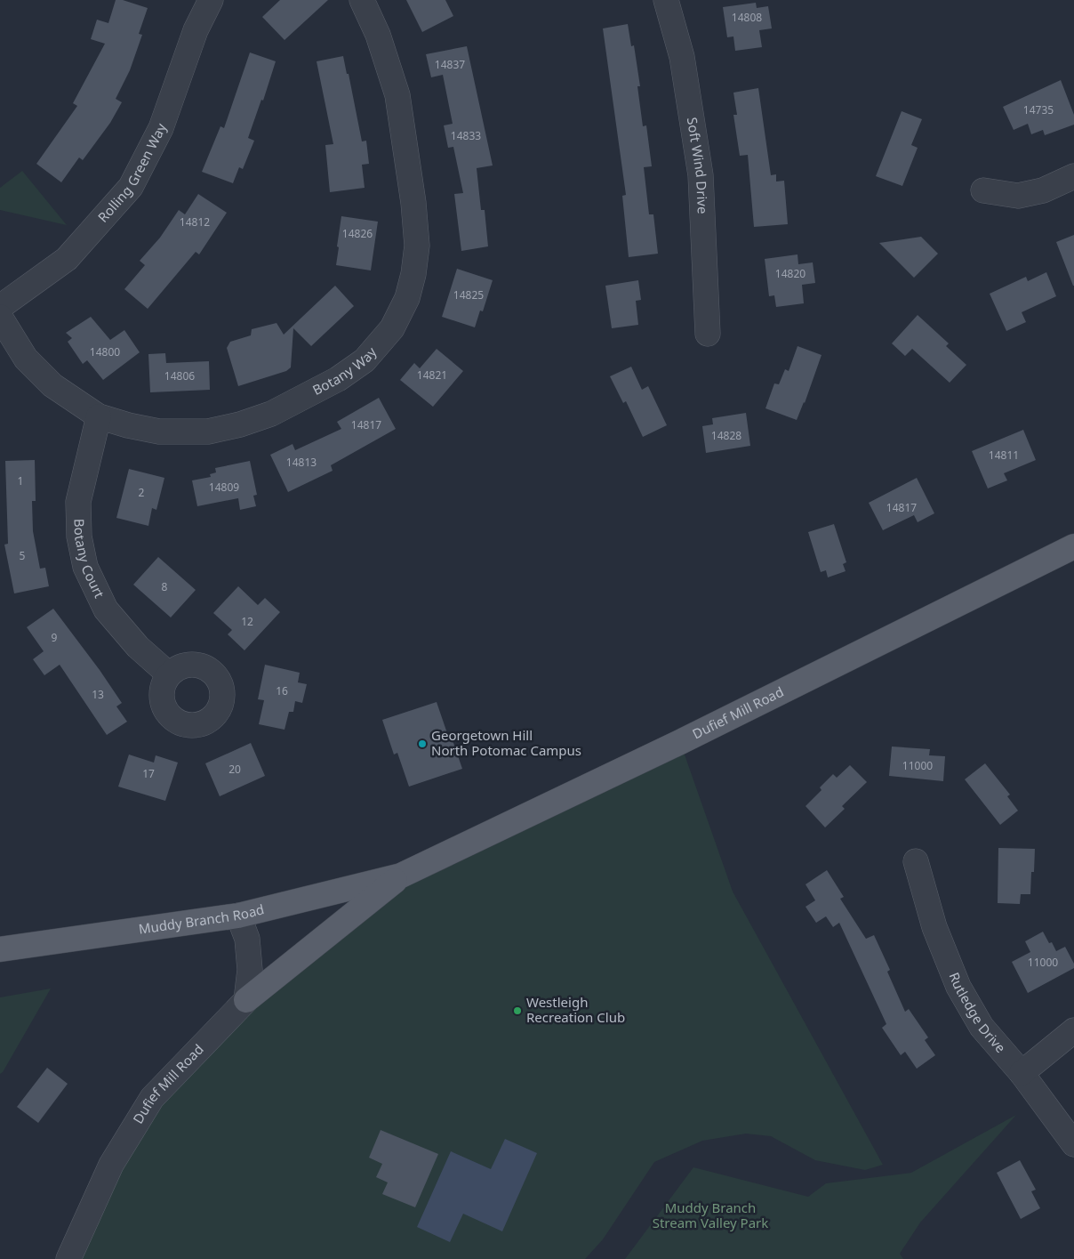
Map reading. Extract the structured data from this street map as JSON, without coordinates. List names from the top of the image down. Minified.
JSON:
{"streets":{"main road":["Dufief Mill Road","Muddy Branch Road"],"street":["Soft Wind Drive","Rolling Green Way","Botany Way","Botany Court","Rutledge Drive"]},"crossings":[["Botany Way","Botany Court"],["Dufief Mill Road","Muddy Branch Road"]],"parks":["Muddy Branch Stream Valley Park"],"places":["Georgetown Hill North Potomac Campus","Westleigh Recreation Club"],"house_numbers":["14808","14837","14735","14833","14812","14826","14820","14825","14800","14821","14806","14817","14828","14811","14813","1","14809","2","14817","5","8","12","9","16","13","11000","20","17","11000"]}
